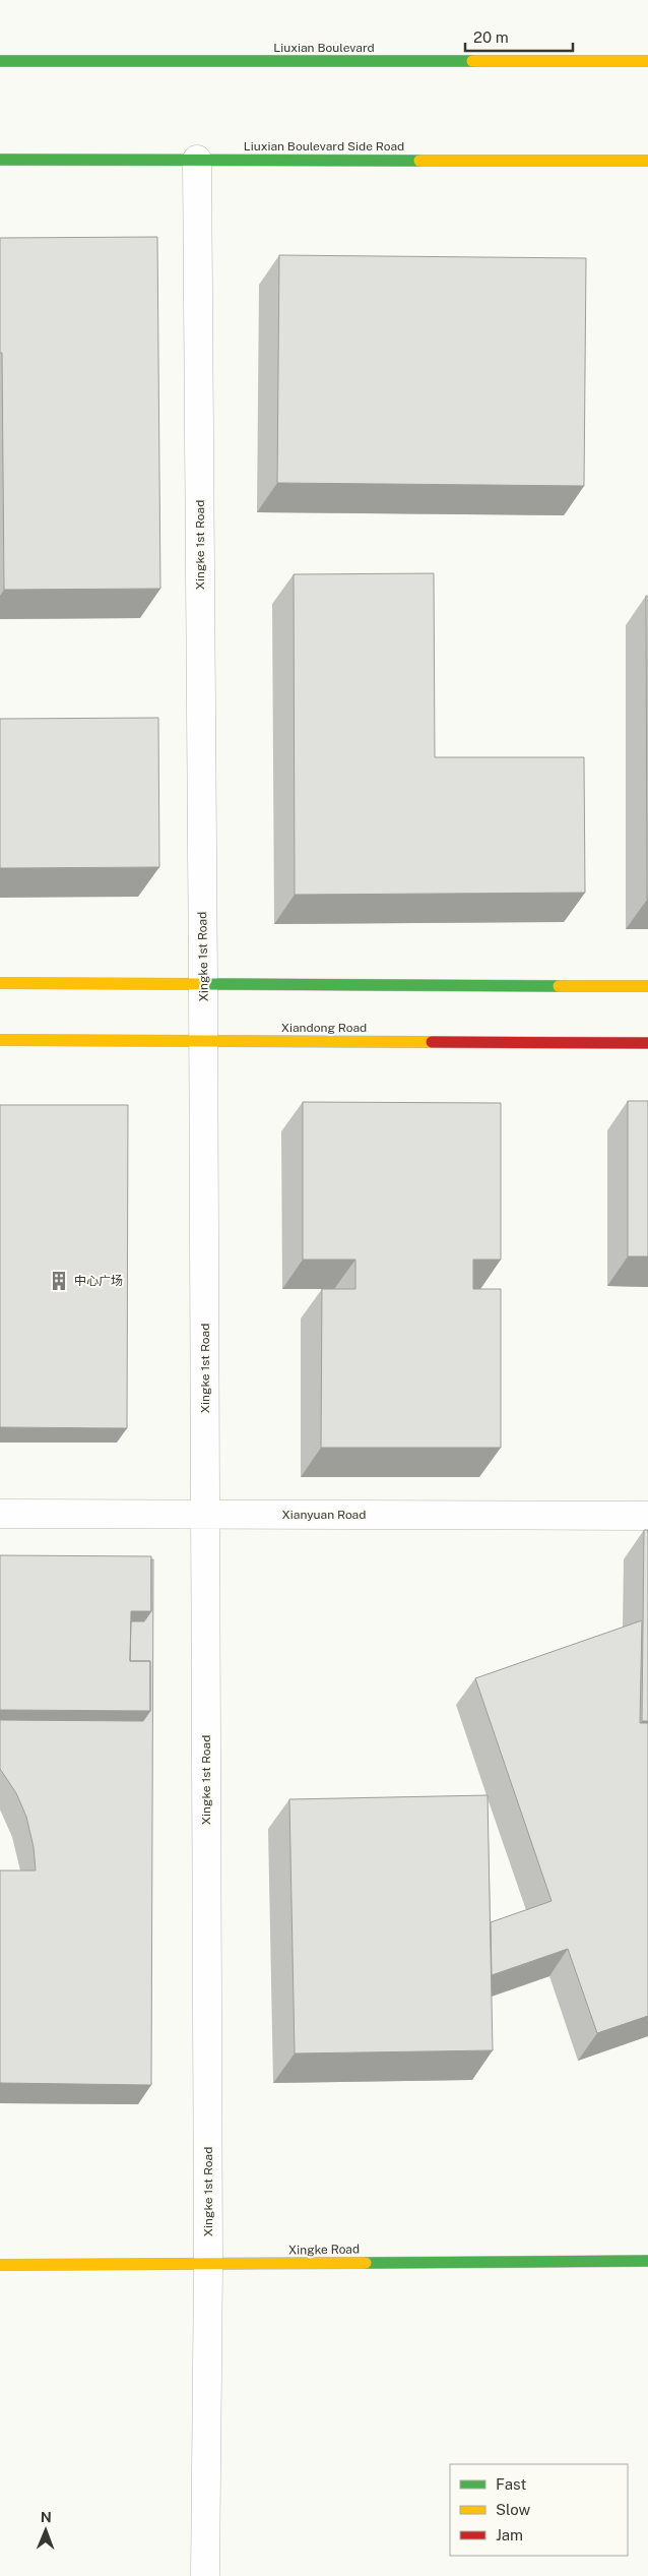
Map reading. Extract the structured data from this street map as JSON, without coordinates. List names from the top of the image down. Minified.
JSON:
{"streets":{"main road":["Liuxian Boulevard","Liuxian Boulevard Side Road","Xiandong Road","Xingke Road"],"street":["Xingke 1st Road","Xianyuan Road"]},"crossings":[["Liuxian Boulevard Side Road","Xingke 1st Road"],["Xingke 1st Road","Xiandong Road"],["Xingke 1st Road","Xianyuan Road"],["Xingke 1st Road","Xingke Road"]],"places":{"building":["中心广场"]},"legend":["Fast","Slow","Jam"],"scale_bar":"20 m","north":"top"}
